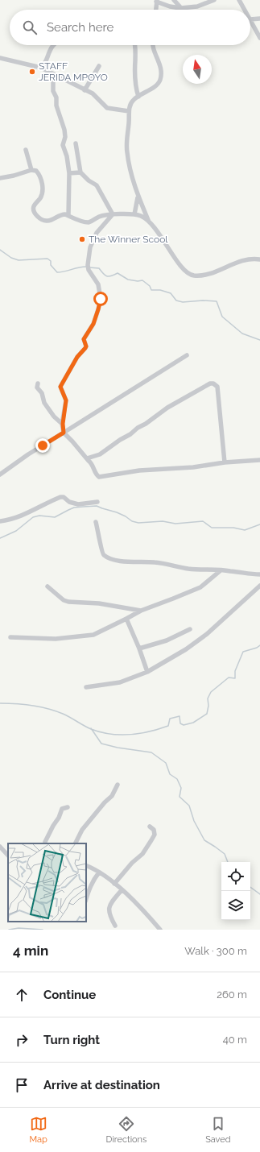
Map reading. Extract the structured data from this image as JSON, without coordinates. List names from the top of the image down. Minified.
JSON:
{"places":["STAFF JERIDA MPOYO","The Winner Scool"],"north":"top","page":{"search":"Search here","heading":["4 min","Walk · 300 m"],"list":[["Continue","260 m"],["Turn right","40 m"],"Arrive at destination"],"nav":["Map","Directions","Saved"]}}
